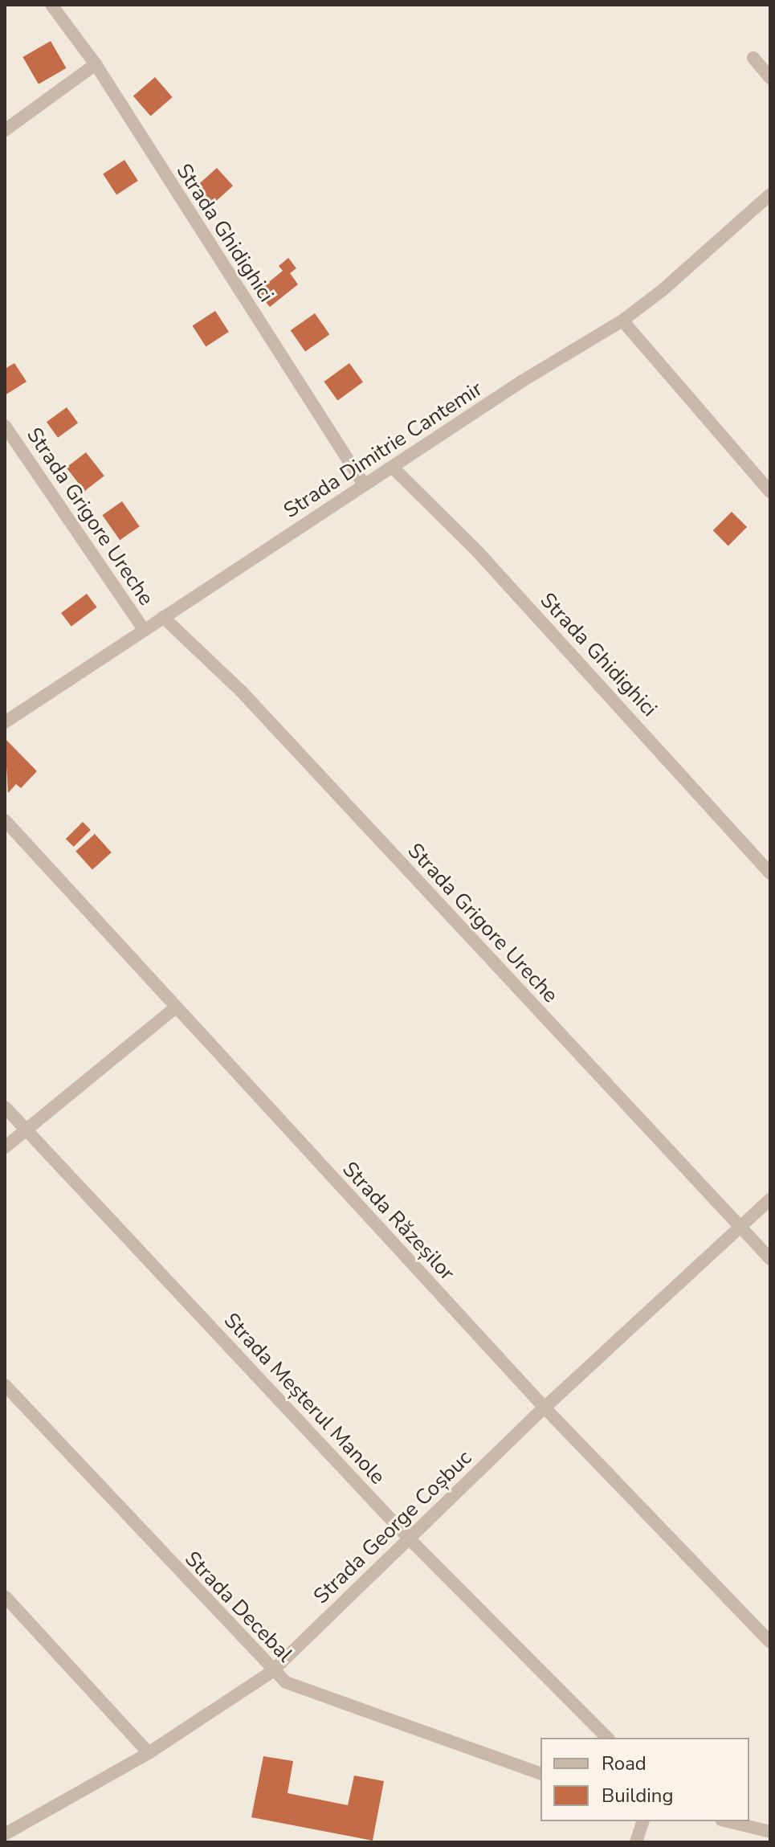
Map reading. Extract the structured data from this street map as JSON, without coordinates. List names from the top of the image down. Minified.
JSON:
{"streets":{"street":["Strada Ghidighici","Strada Dimitrie Cantemir","Strada Grigore Ureche","Strada Răzeșilor","Strada Meșterul Manole","Strada George Coșbuc","Strada Decebal"]},"crossings":[["Strada Ghidighici","Strada Dimitrie Cantemir"],["Strada Dimitrie Cantemir","Strada Grigore Ureche"],["Strada Grigore Ureche","Strada George Coșbuc"],["Strada Răzeșilor","Strada George Coșbuc"],["Strada Meșterul Manole","Strada George Coșbuc"],["Strada George Coșbuc","Strada Decebal"]],"legend":["Road","Building"]}
